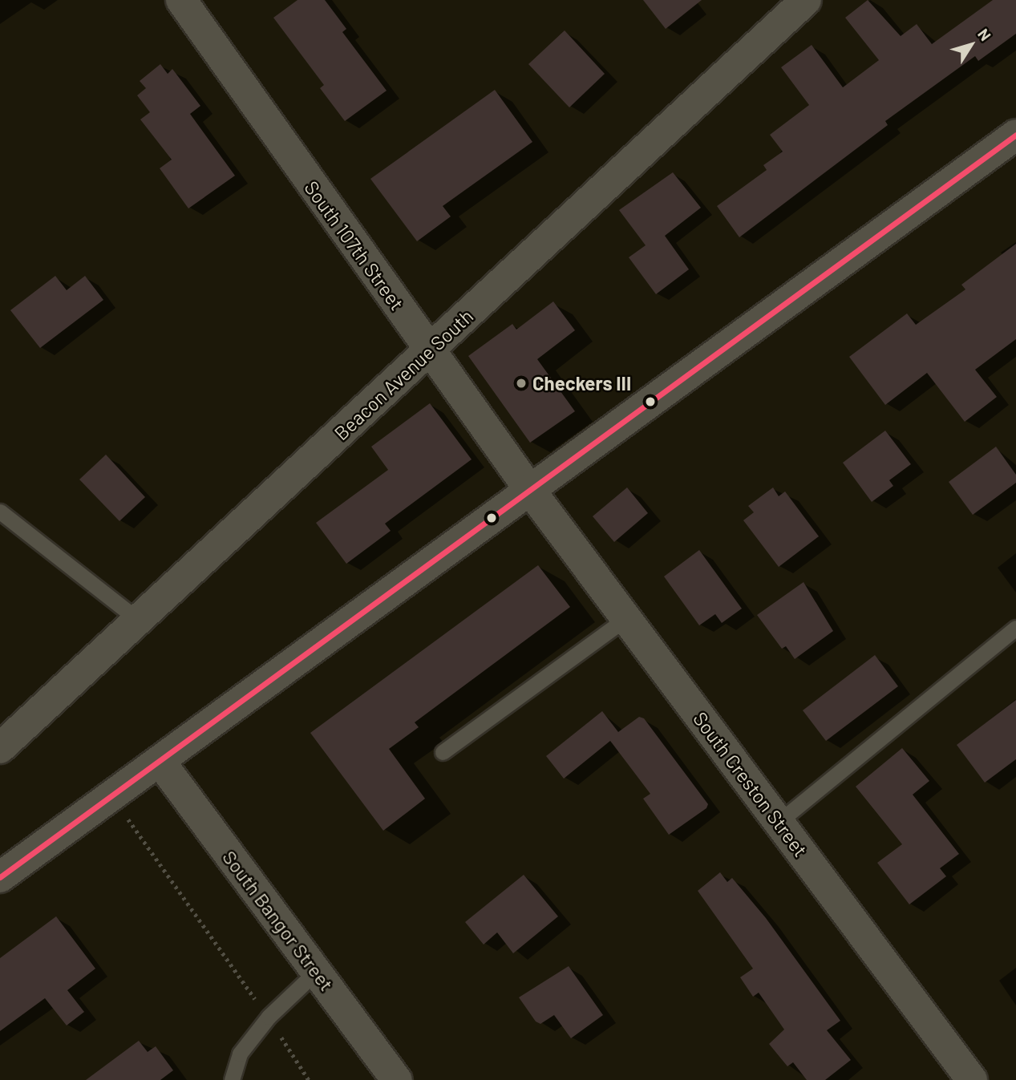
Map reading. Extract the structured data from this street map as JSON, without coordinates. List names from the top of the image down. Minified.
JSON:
{"streets":{"street":["South 107th Street","Beacon Avenue South","South Creston Street","South Bangor Street"]},"crossings":[["South 107th Street","Beacon Avenue South"],["South 107th Street","South Creston Street"]],"places":["Checkers III"],"north":"top right"}
